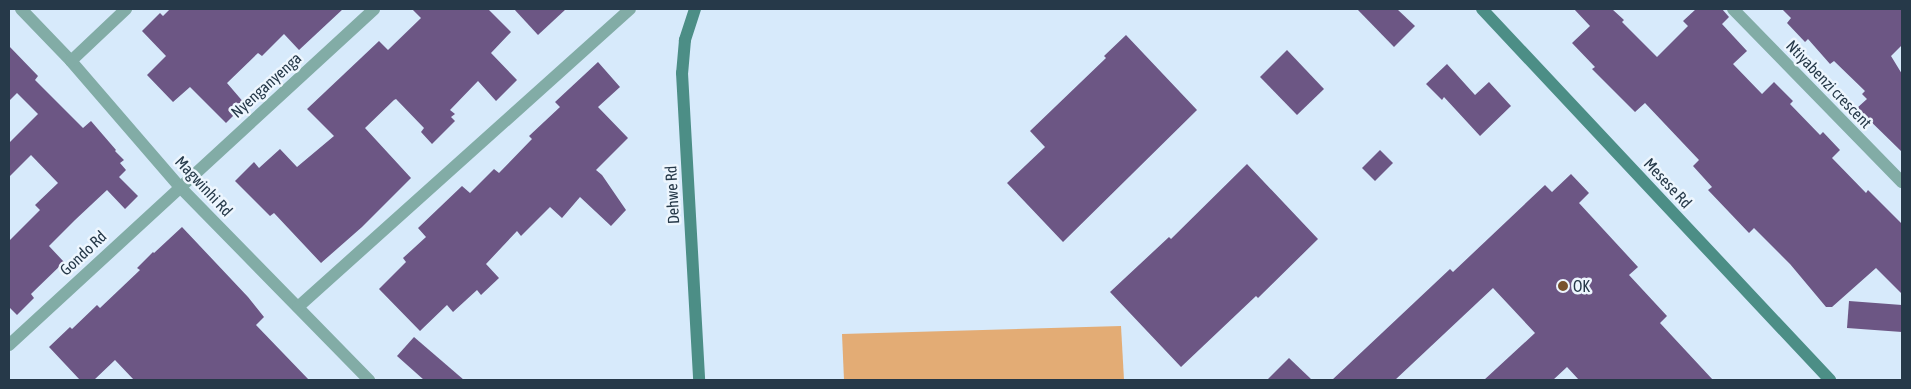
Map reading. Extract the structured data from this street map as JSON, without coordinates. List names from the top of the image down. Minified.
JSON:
{"streets":{"street":["Ntiyabenzi crescent","Nyenganyenga","Mesese Rd","Magwinhi Rd","Dehwe Rd","Gondo Rd"]},"crossings":[["Nyenganyenga","Magwinhi Rd"],["Nyenganyenga","Gondo Rd"],["Magwinhi Rd","Gondo Rd"]],"places":["OK"]}
